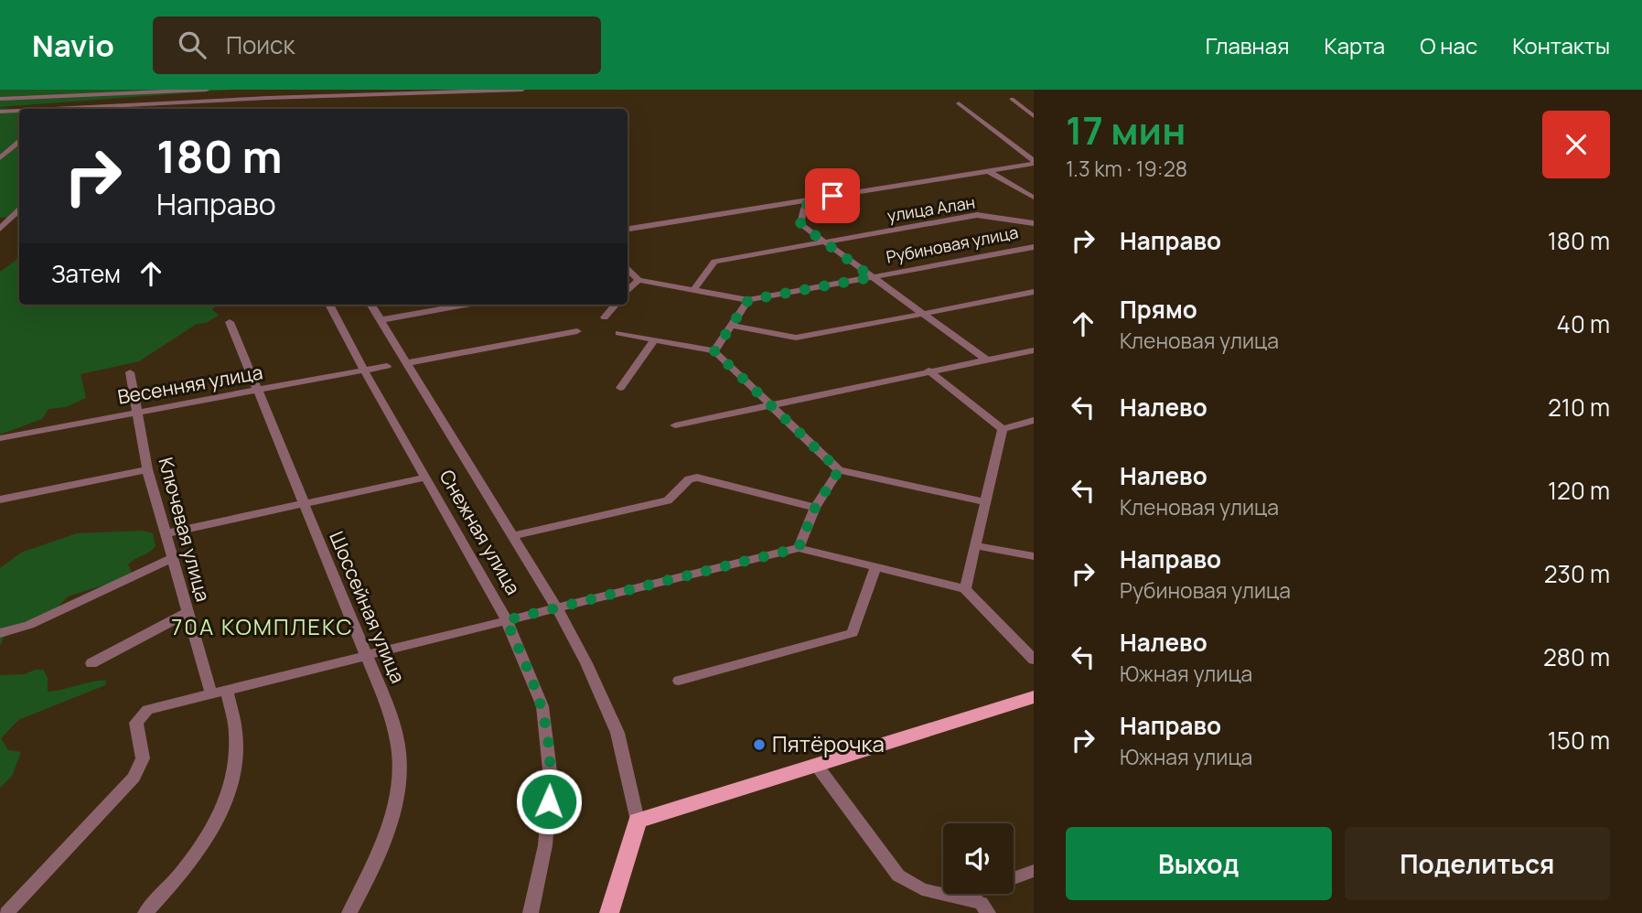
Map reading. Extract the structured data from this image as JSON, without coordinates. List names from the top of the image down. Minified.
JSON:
{"streets":{"street":["улица Алан","Рубиновая улица","Весенняя улица","Ключевая улица","Снежная улица","Шоссейная улица"]},"crossings":[["Весенняя улица","Ключевая улица"],["Весенняя улица","Снежная улица"],["Весенняя улица","Шоссейная улица"]],"districts":["70А КОМПЛЕКС"],"places":["Пятёрочка"],"page":{"header":"Navio","search":"Поиск","nav":["Главная","Карта","О нас","Контакты"],"heading":["17 мин","1.3 km · 19:28"],"turn":["180 m","Направо"],"list":[{"name":"Направо","value":"180 m"},{"name":"Прямо","note":"Кленовая улица","value":"40 m"},{"name":"Налево","value":"210 m"},{"name":"Налево","note":"Кленовая улица","value":"120 m"},{"name":"Направо","note":"Рубиновая улица","value":"230 m"},{"name":"Налево","note":"Южная улица","value":"280 m"},{"name":"Направо","note":"Южная улица","value":"150 m"}],"then":"Затем","buttons":["Выход","Поделиться"]}}
